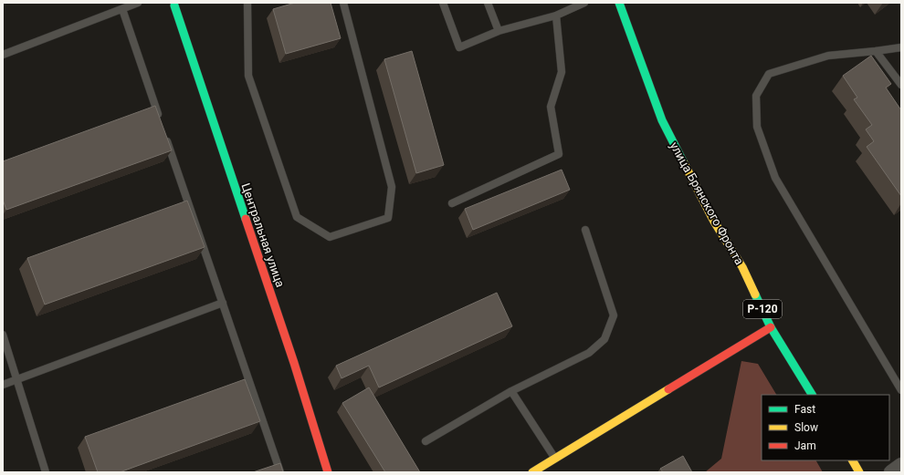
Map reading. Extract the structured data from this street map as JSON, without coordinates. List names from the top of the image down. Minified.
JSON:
{"streets":{"street":["улица Брянского Фронта","Центральная улица","Р-120"]},"legend":["Fast","Slow","Jam"]}
